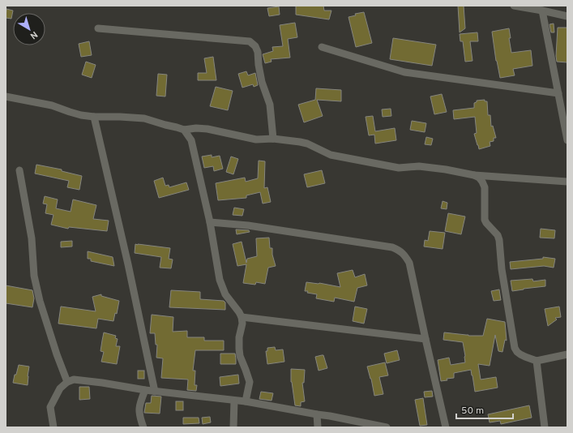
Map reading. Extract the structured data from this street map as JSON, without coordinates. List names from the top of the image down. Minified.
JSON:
{"scale_bar":"50 m","north":"bottom right"}
